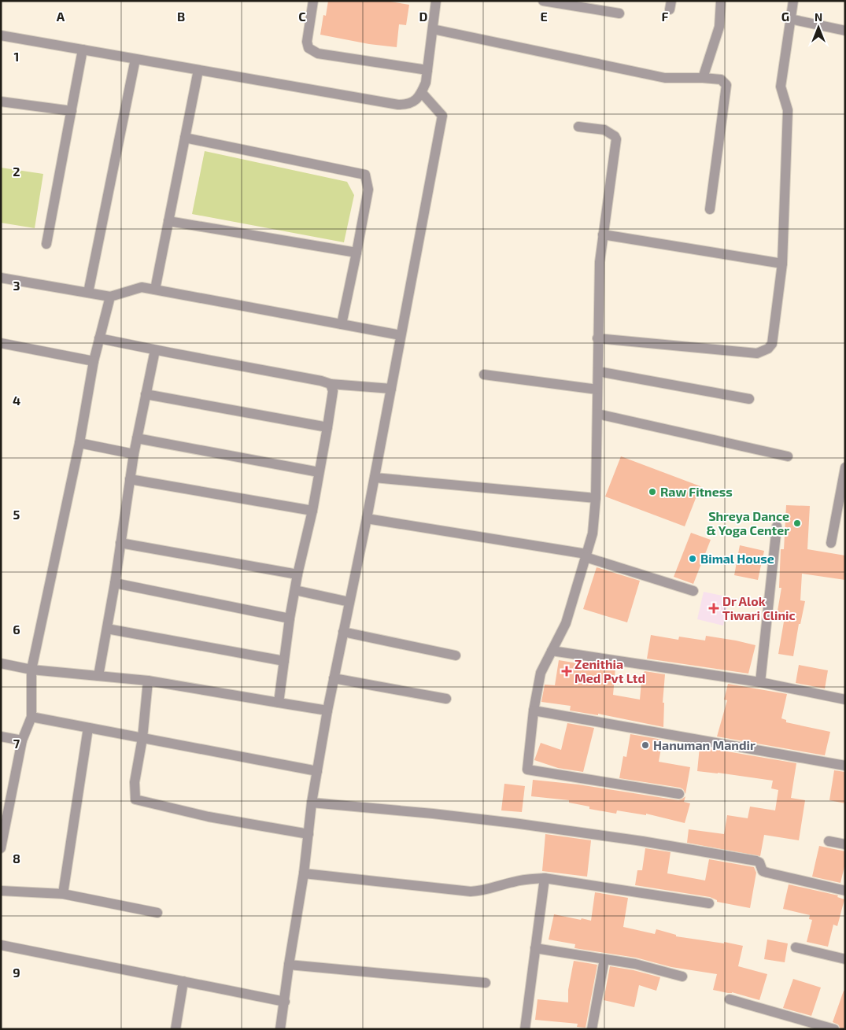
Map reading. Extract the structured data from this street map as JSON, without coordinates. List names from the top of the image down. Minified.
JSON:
{"places":{"other":["Raw Fitness","Shreya Dance & Yoga Center","Bimal House","Hanuman Mandir"],"health":["Dr Alok Tiwari Clinic","Zenithia Med Pvt Ltd"]},"north":"top","grid":{"columns":["A","B","C","D","E","F","G"],"rows":["1","2","3","4","5","6","7","8","9"]}}
